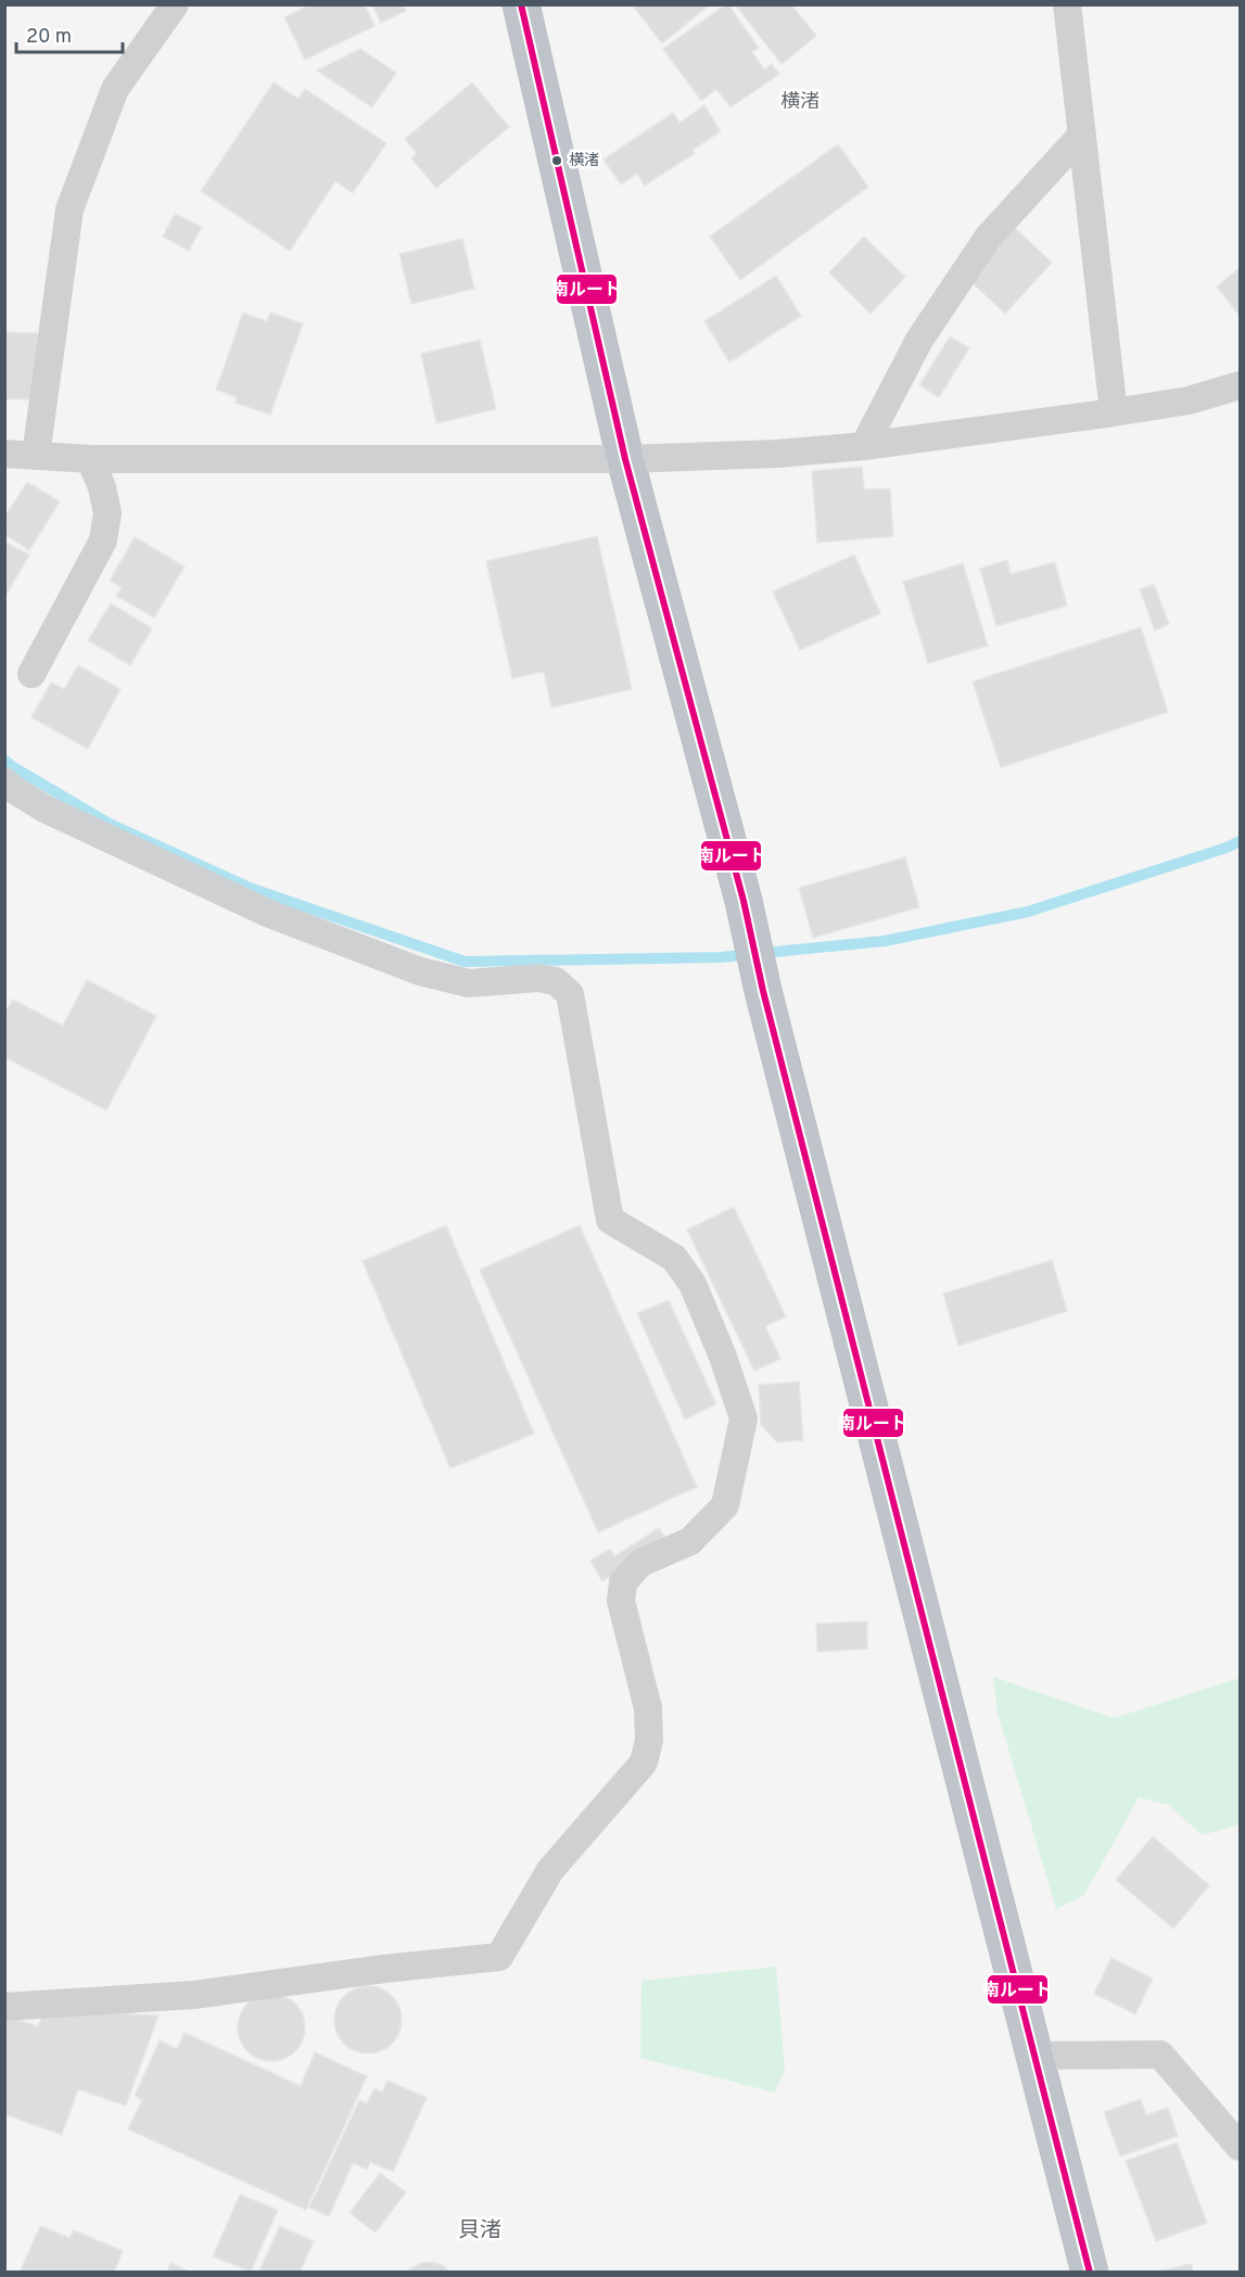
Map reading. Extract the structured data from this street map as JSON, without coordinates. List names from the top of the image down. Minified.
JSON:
{"districts":["横渚","貝渚"],"places":["横渚"],"lines":["transit line 南ルート"],"scale_bar":"20 m"}
